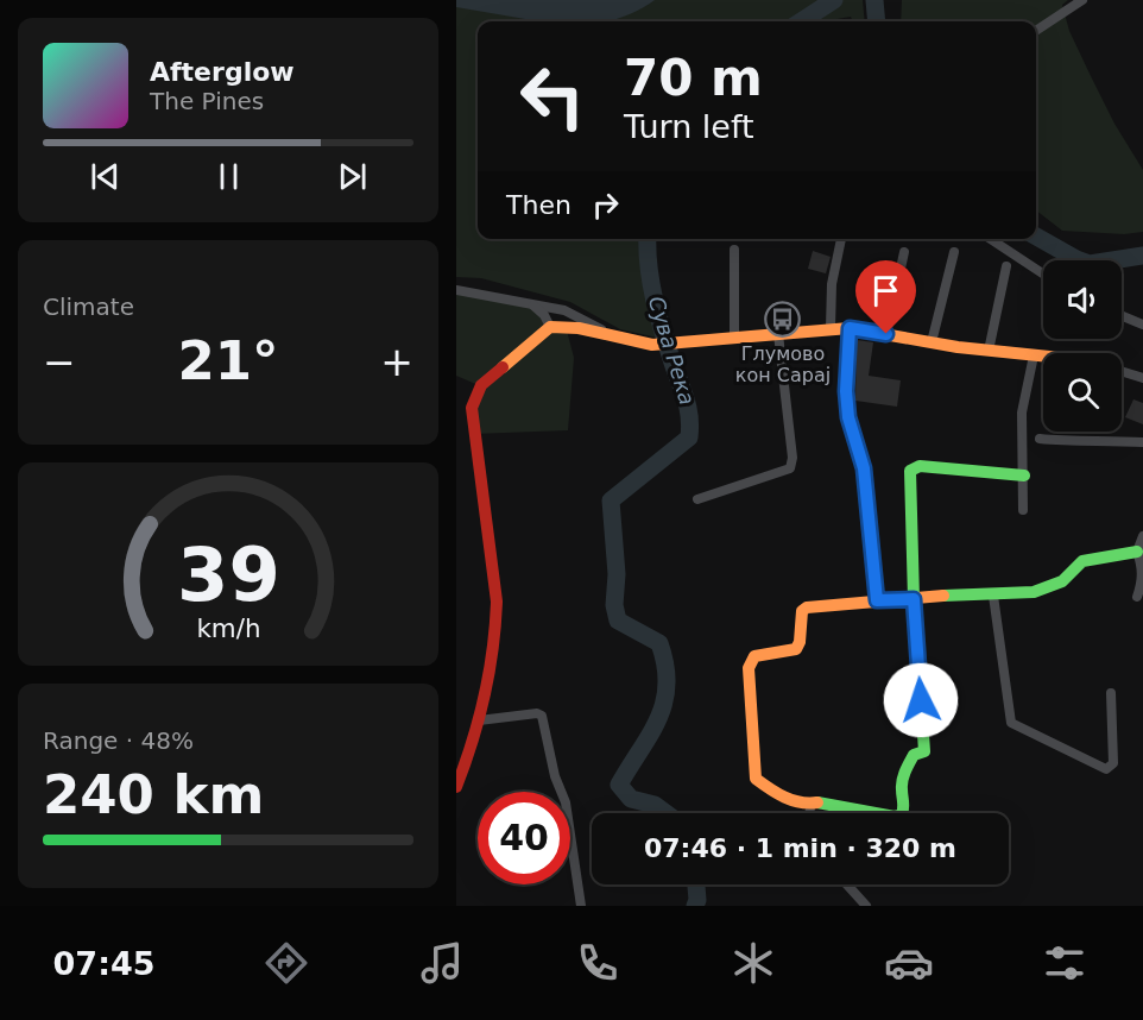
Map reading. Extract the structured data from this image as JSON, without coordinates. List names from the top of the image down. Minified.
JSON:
{"water":["Сува Река"],"places":{"bus stop":["Глумово кон Сарај"]},"page":{"turn":["70 m","Turn left"],"song":["Afterglow","The Pines"],"then":"Then","tile":["Climate",["Range · 48%","240 km"]],"heat":["−","21°","+"],"limit":"40","trip":"07:46 · 1 min · 320 m","tabs":"07:45","gauge":["39","km/h"]}}
